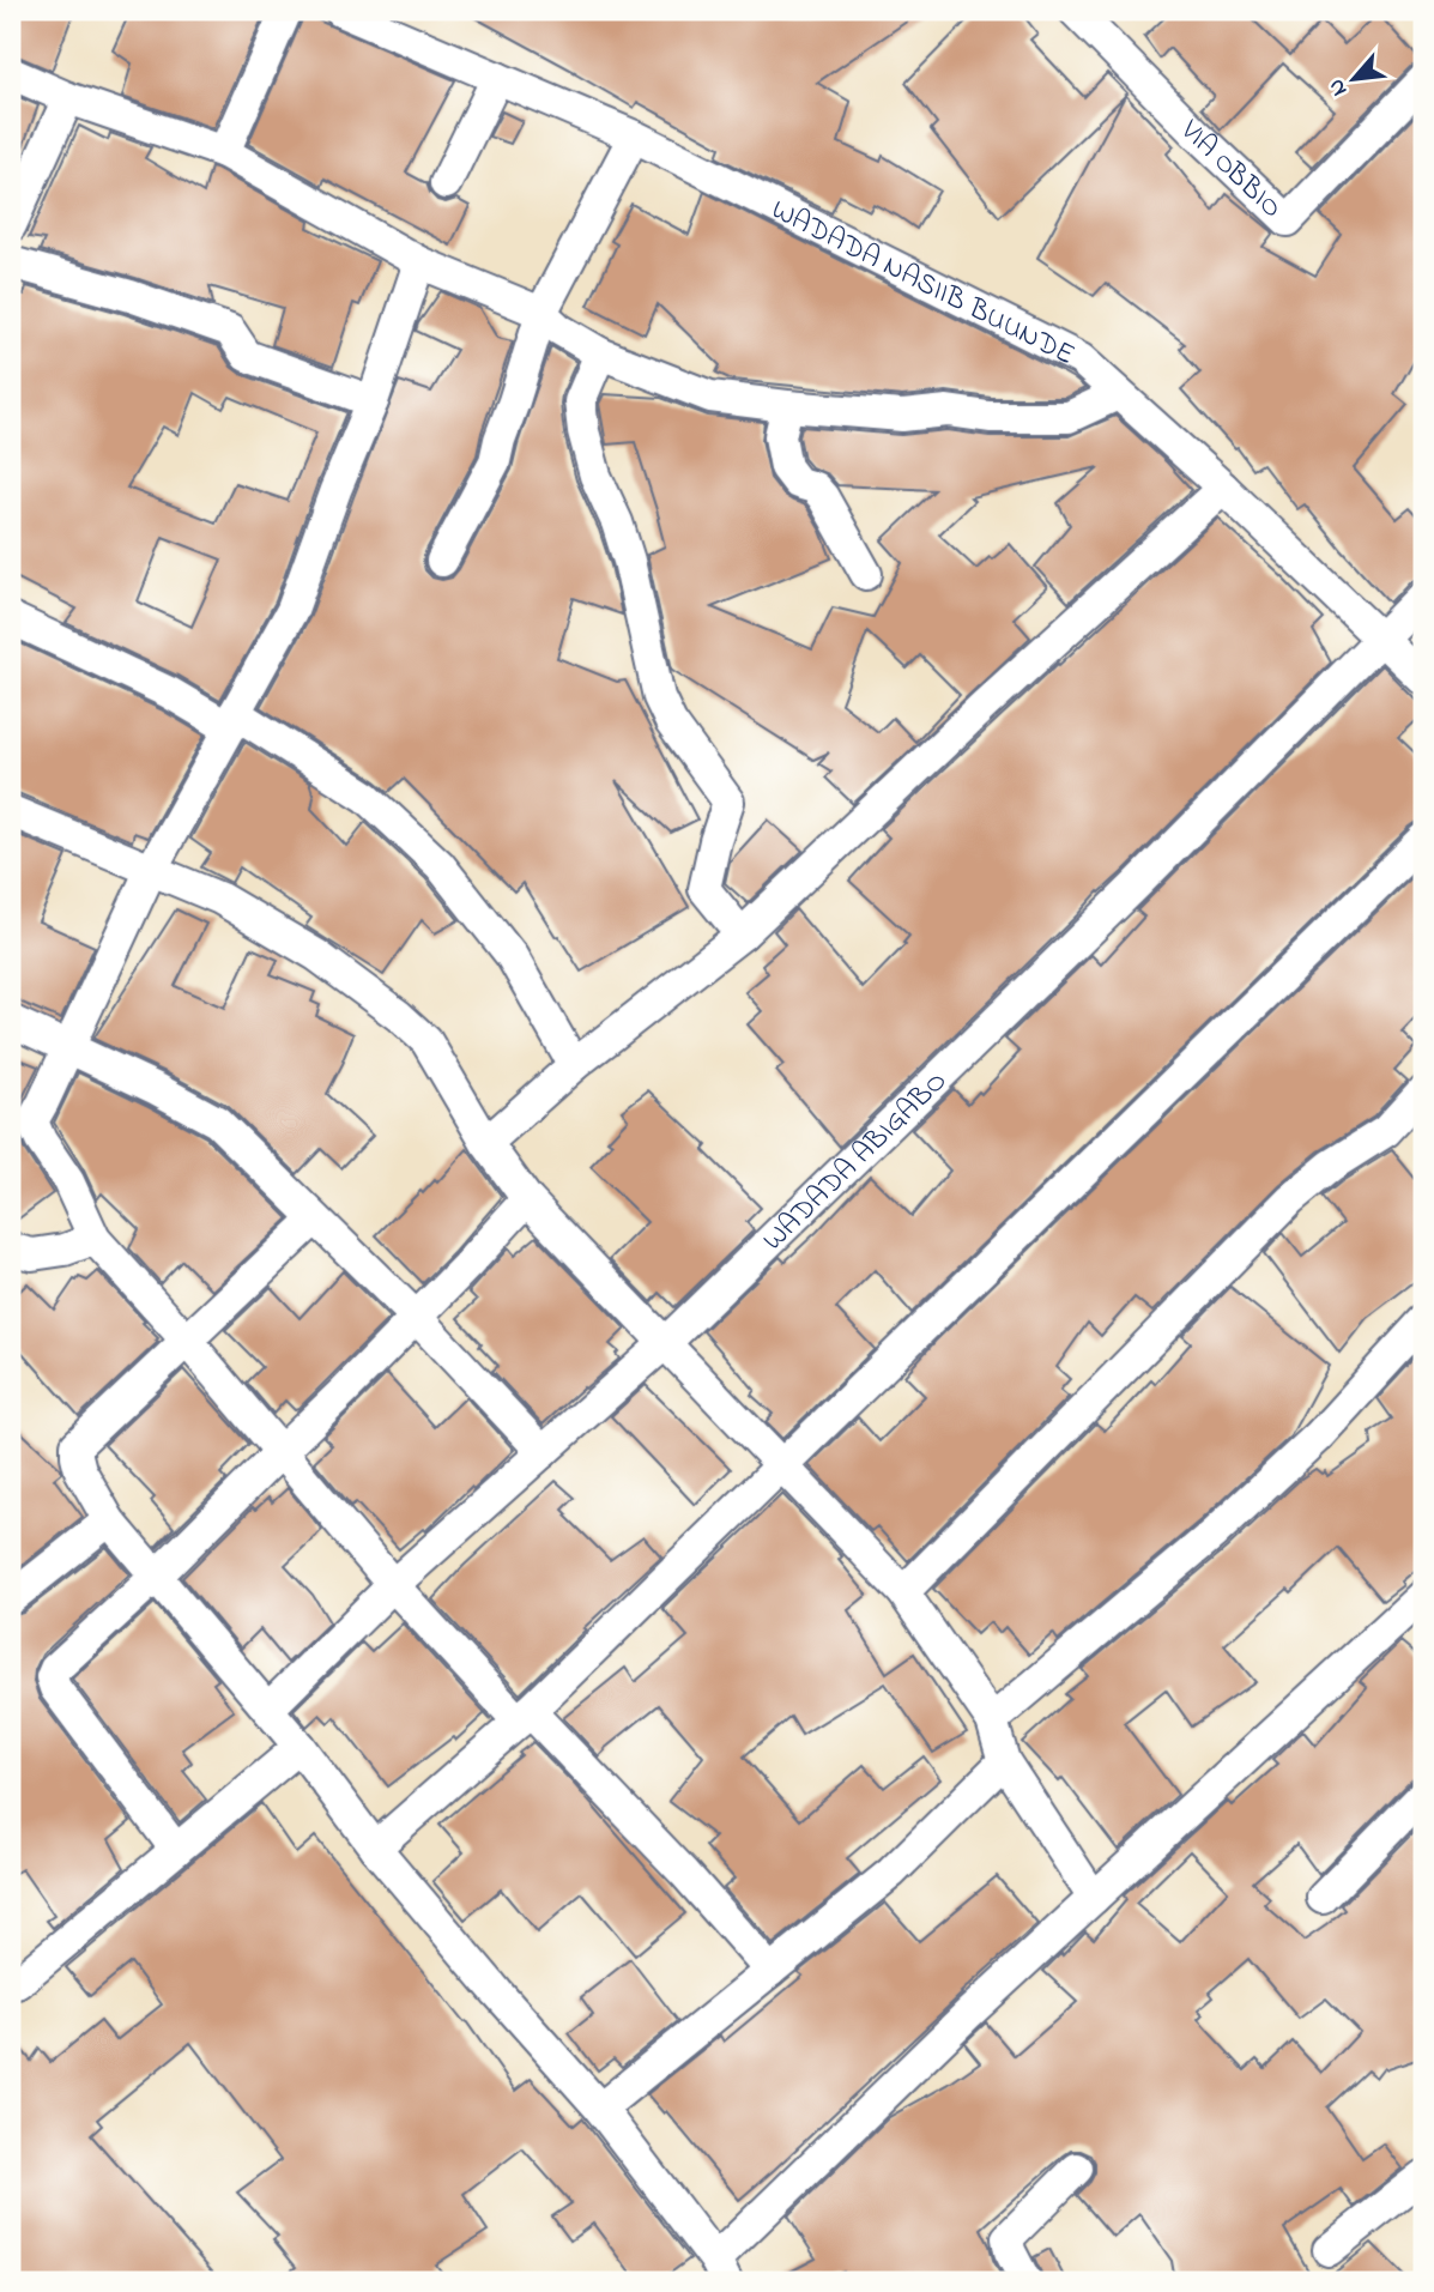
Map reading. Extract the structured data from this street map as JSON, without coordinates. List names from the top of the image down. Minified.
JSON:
{"streets":{"street":["VIA OBBIO","WADADA NASIIB BUUNDE","WADADA ABIGABO"]},"crossings":[["WADADA NASIIB BUUNDE","WADADA ABIGABO"]],"north":"bottom left"}
